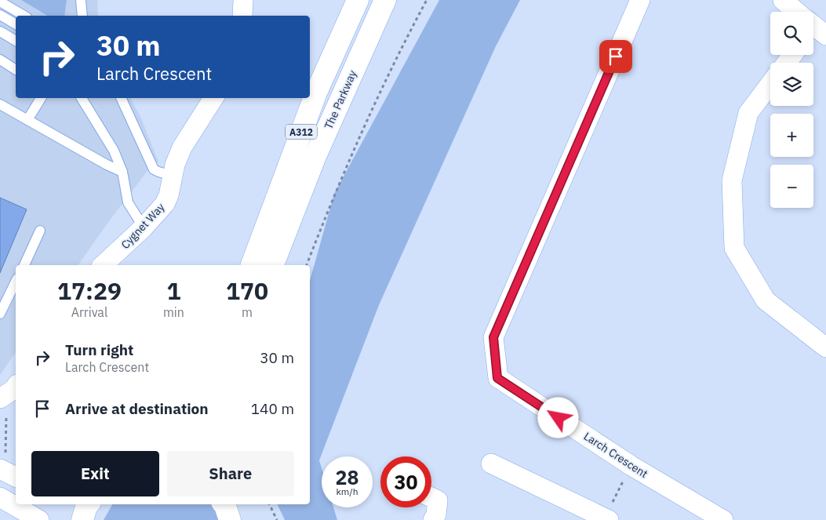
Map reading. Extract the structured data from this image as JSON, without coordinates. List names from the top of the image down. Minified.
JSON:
{"streets":{"highway":["The Parkway","A312"],"street":["Cygnet Way","Larch Crescent"]},"page":{"map_buttons":["+","−"],"turn":["30 m","Larch Crescent"],"eta":["17:29","Arrival","1","min","170","m"],"list":[{"name":"Turn right","note":"Larch Crescent","value":"30 m"},{"name":"Arrive at destination","value":"140 m"}],"buttons":["Exit","Share"],"speed":"28 km/h","limit":"30"}}
